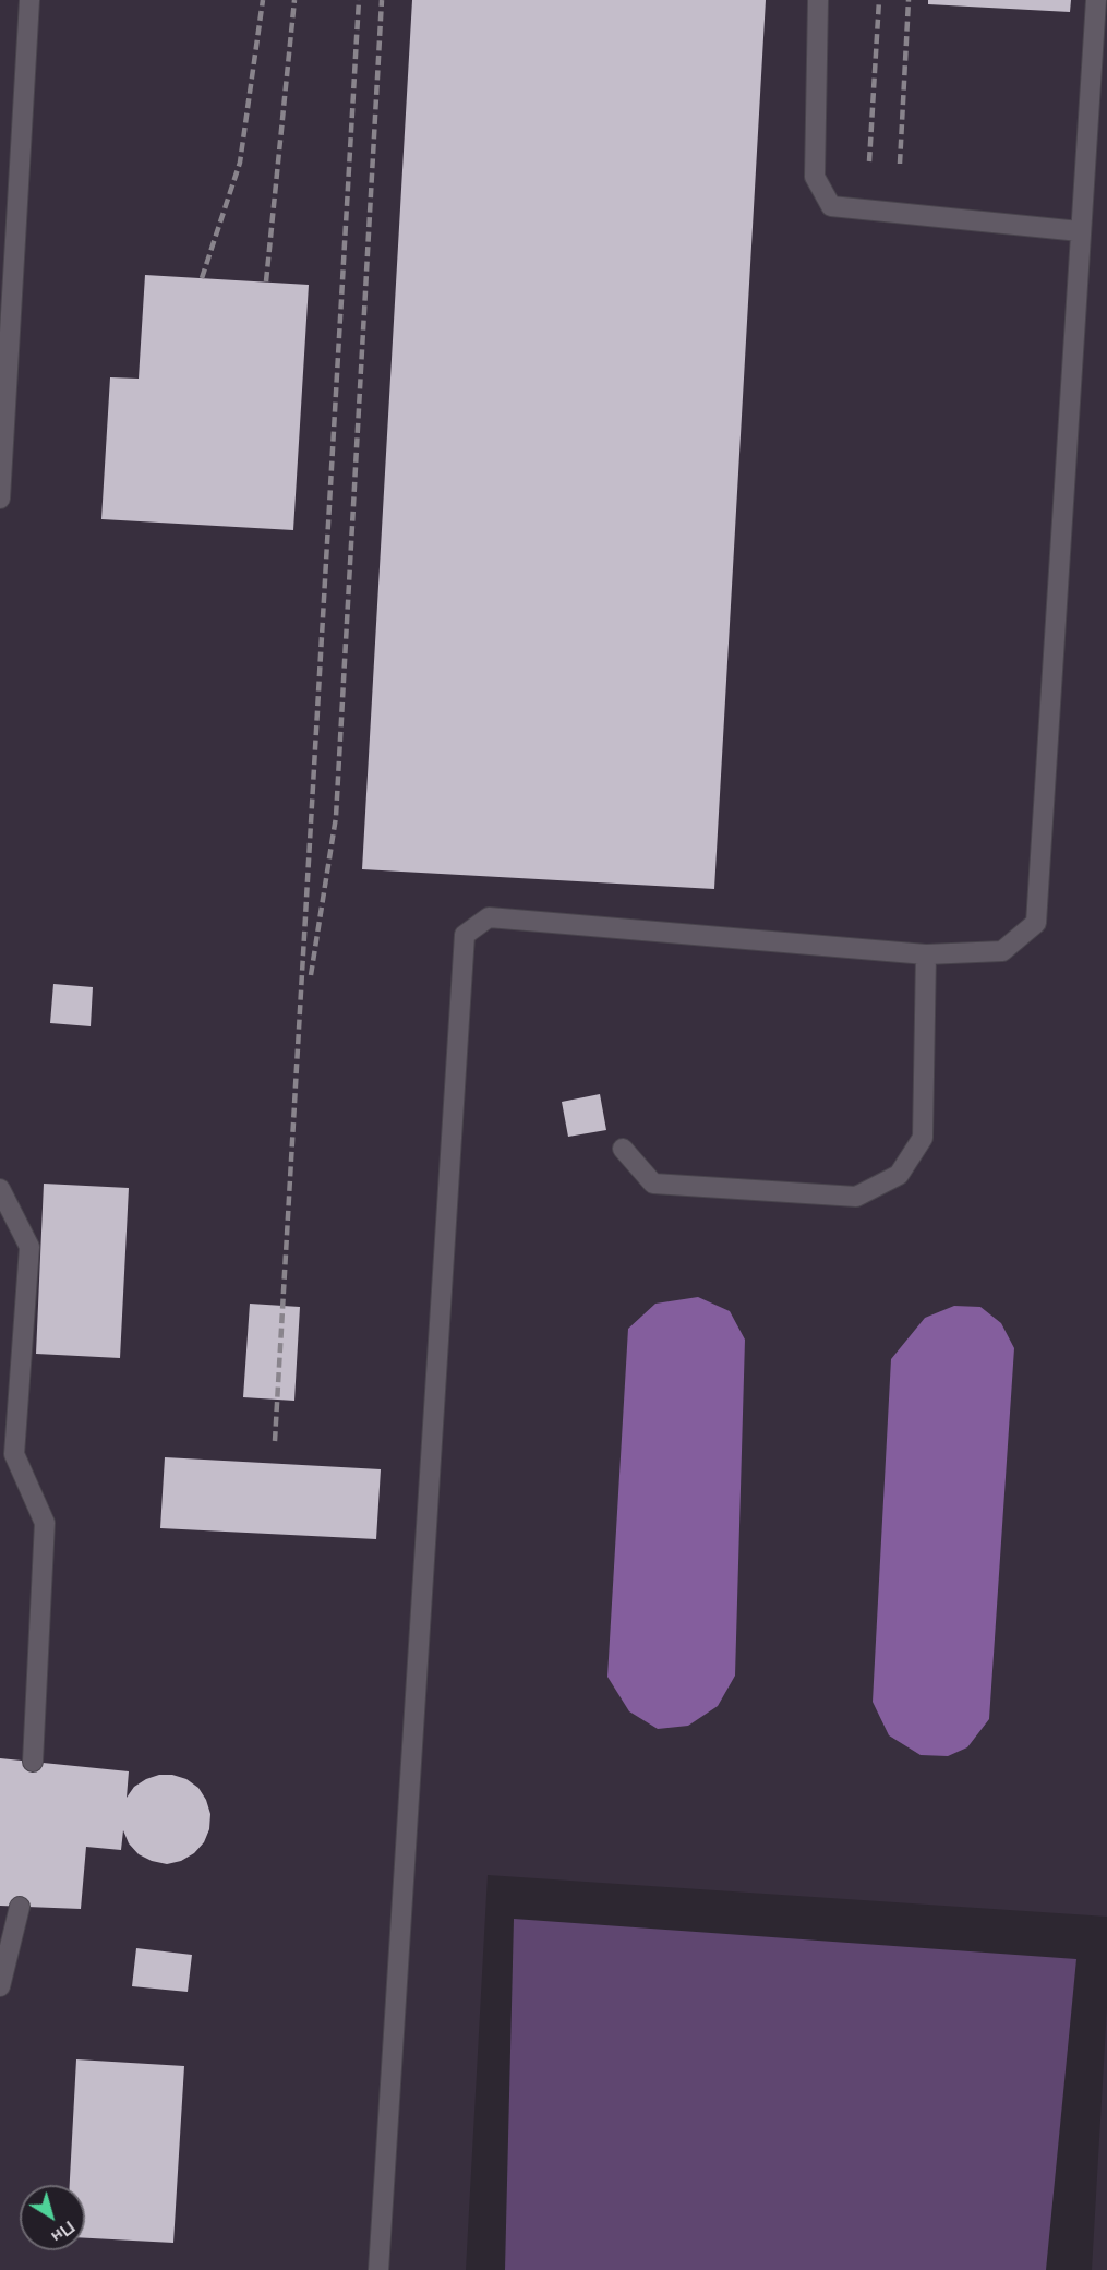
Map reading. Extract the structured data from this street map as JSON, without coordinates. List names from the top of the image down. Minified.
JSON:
{"north":"bottom right"}
